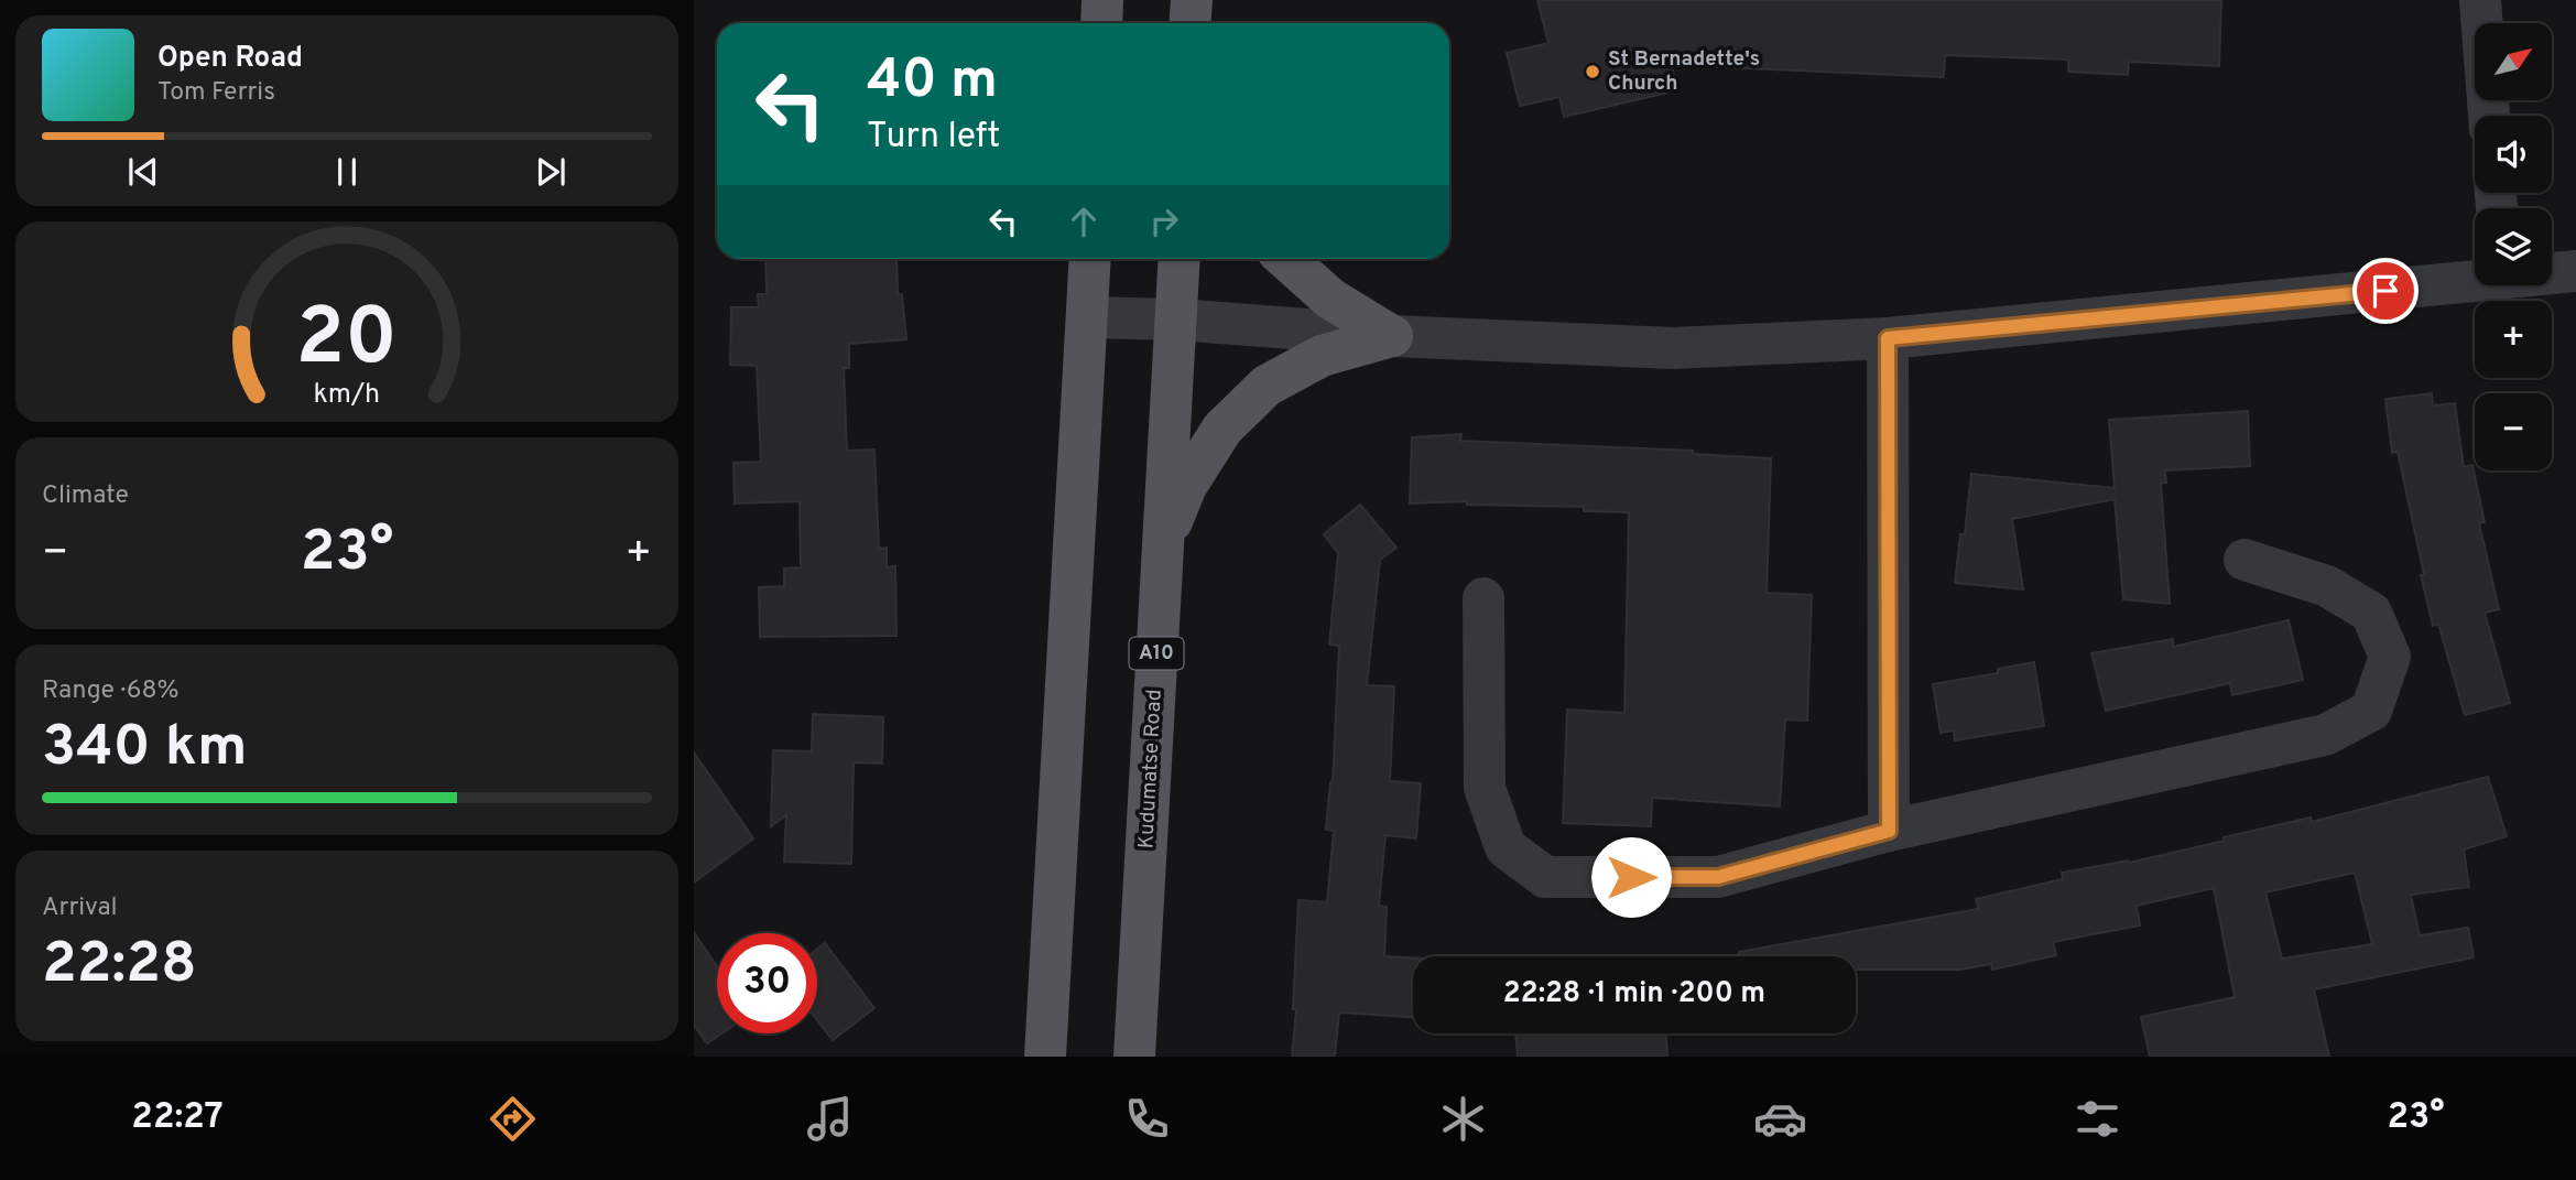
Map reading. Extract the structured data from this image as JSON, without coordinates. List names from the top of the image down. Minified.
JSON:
{"streets":{"main road":["A10","Kudumatse Road"]},"places":["St Bernadette's Church"],"north":"top right","page":{"map_buttons":["+","−"],"turn":["40 m","Turn left"],"song":["Open Road","Tom Ferris"],"tile":["Climate",["Range · 68%","340 km"],["Arrival","22:28"]],"heat":["−","23°","+"],"limit":"30","trip":"22:28 · 1 min · 200 m","tabs":["22:27","23°"],"gauge":["20","km/h"]}}
